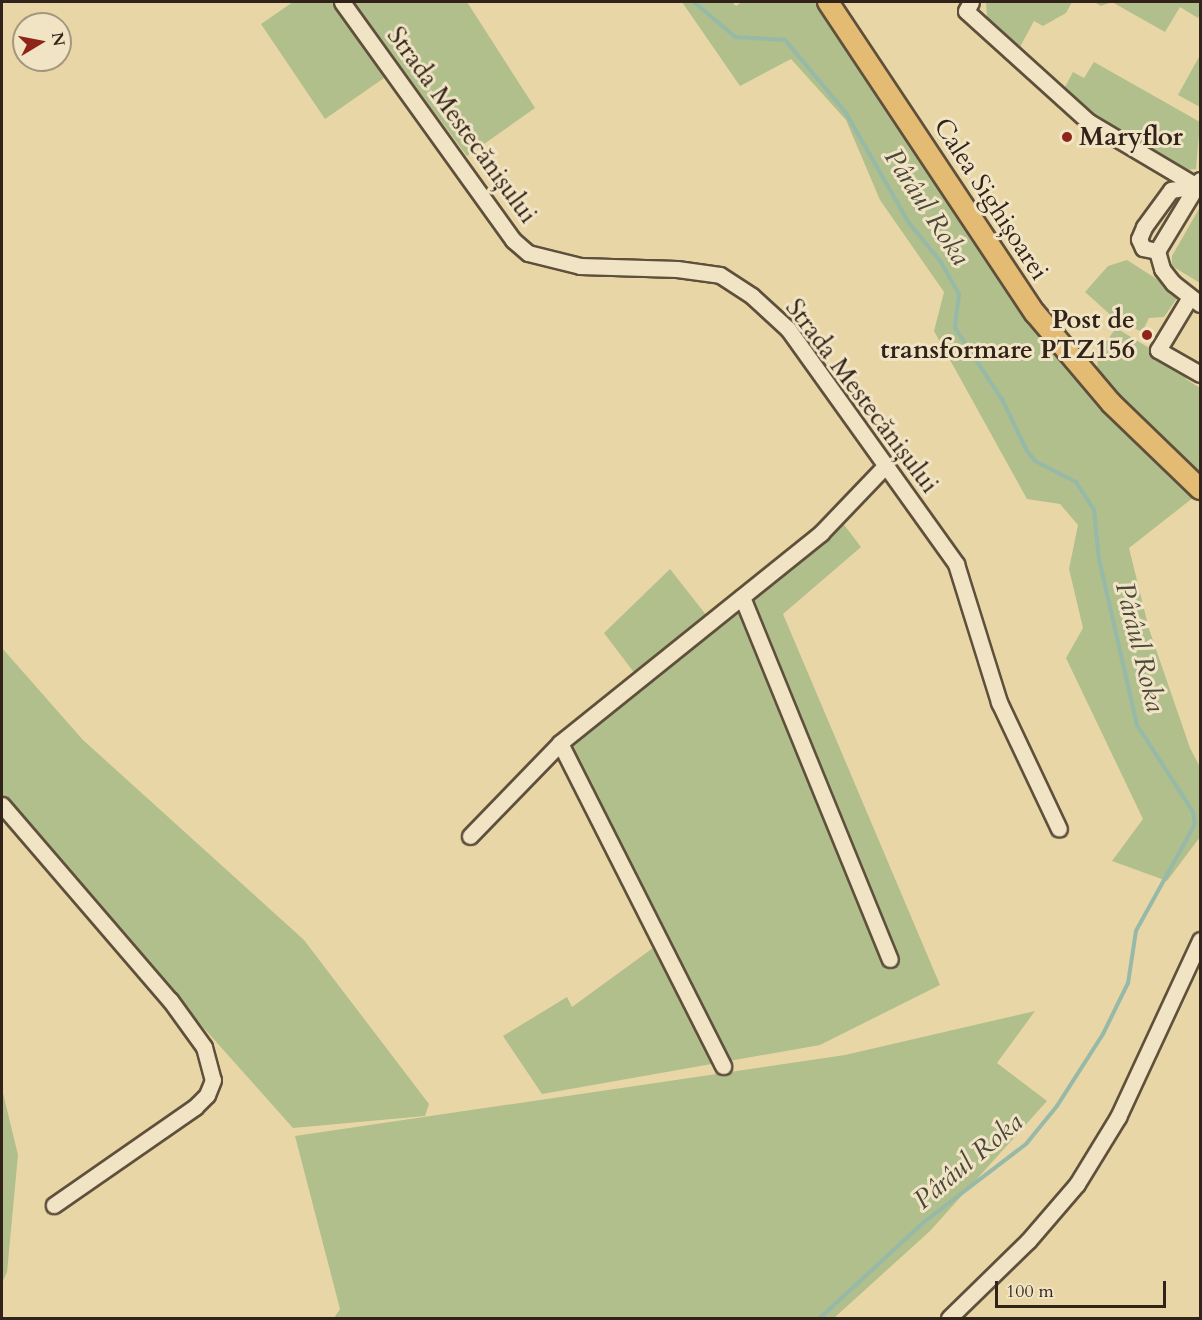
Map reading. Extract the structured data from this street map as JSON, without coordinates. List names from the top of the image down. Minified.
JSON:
{"streets":{"main road":["Calea Sighișoarei"],"street":["Strada Mestecănișului"]},"water":["Pârâul Roka"],"places":["Maryflor","Post de transformare PTZ156"],"scale_bar":"100 m","north":"right"}
